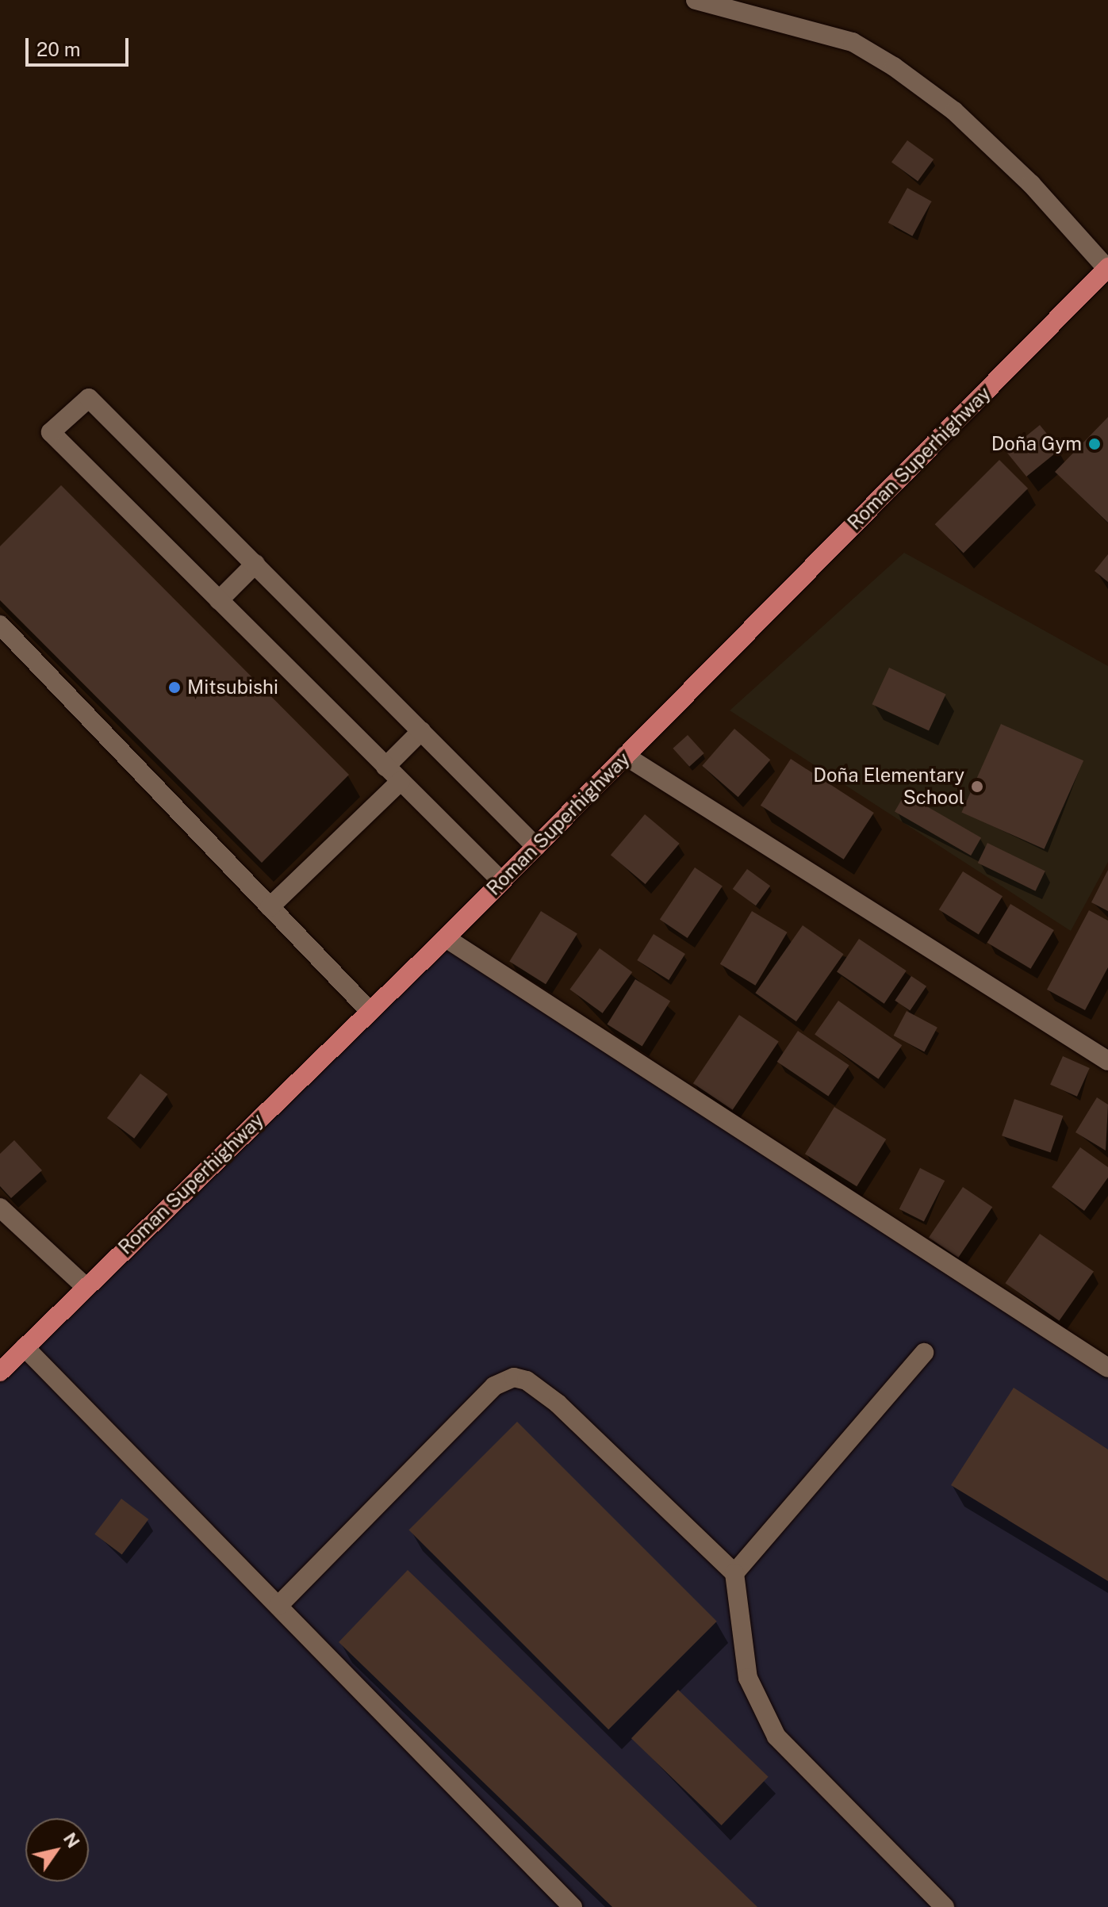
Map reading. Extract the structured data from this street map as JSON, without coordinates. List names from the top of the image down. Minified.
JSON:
{"streets":{"main road":["Roman Superhighway"]},"places":["Doña Gym","Mitsubishi","Doña Elementary School"],"scale_bar":"20 m","north":"top right"}
